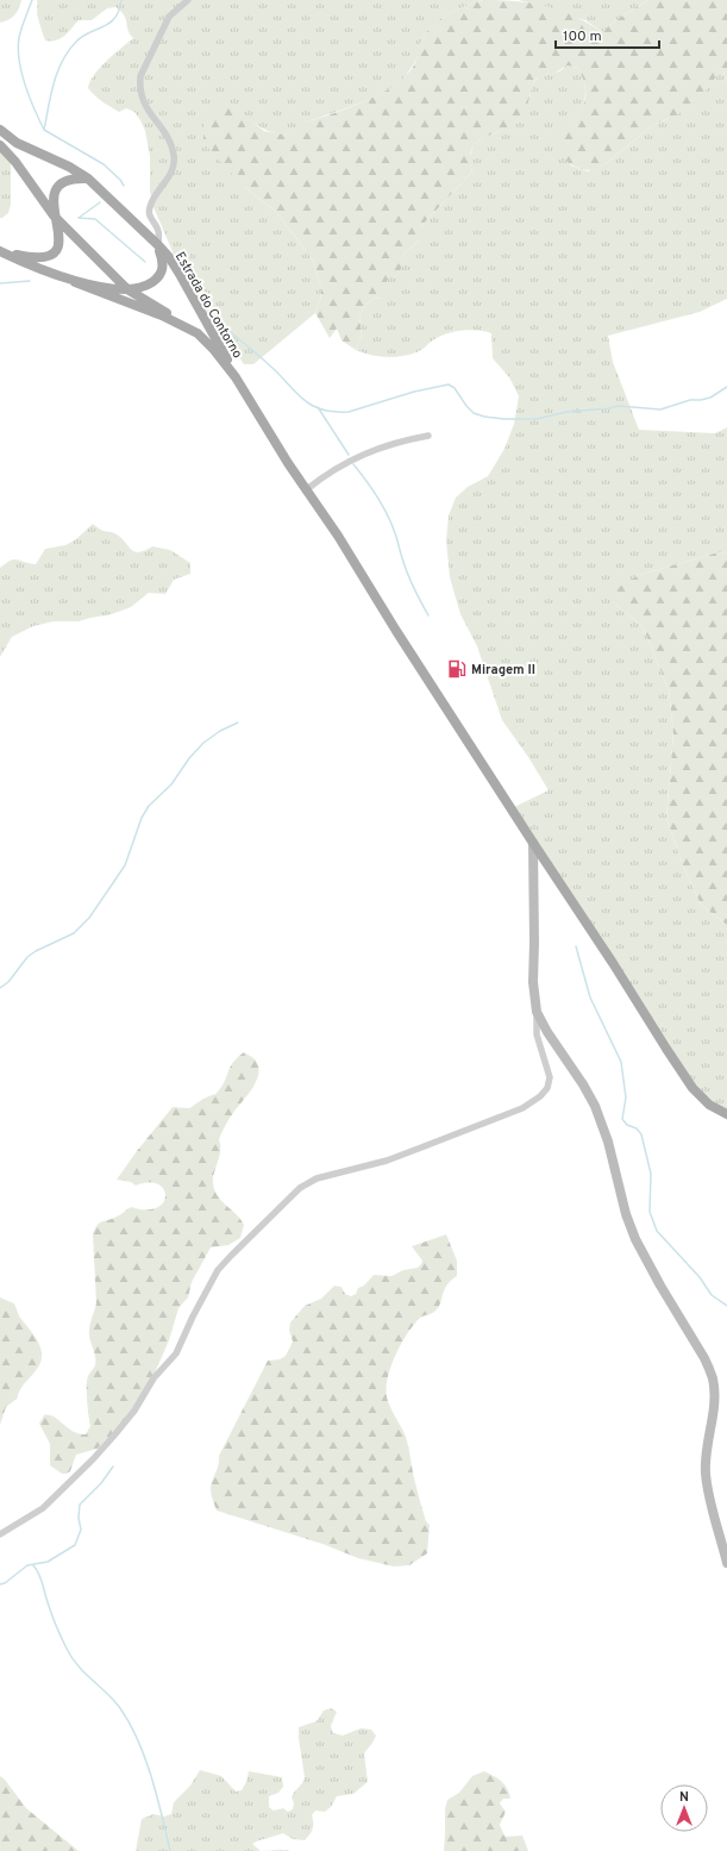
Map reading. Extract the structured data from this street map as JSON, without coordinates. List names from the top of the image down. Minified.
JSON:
{"streets":{"main road":["Estrada do Contorno"]},"places":{"fuel station":["Miragem II"]},"scale_bar":"100 m","north":"top"}
